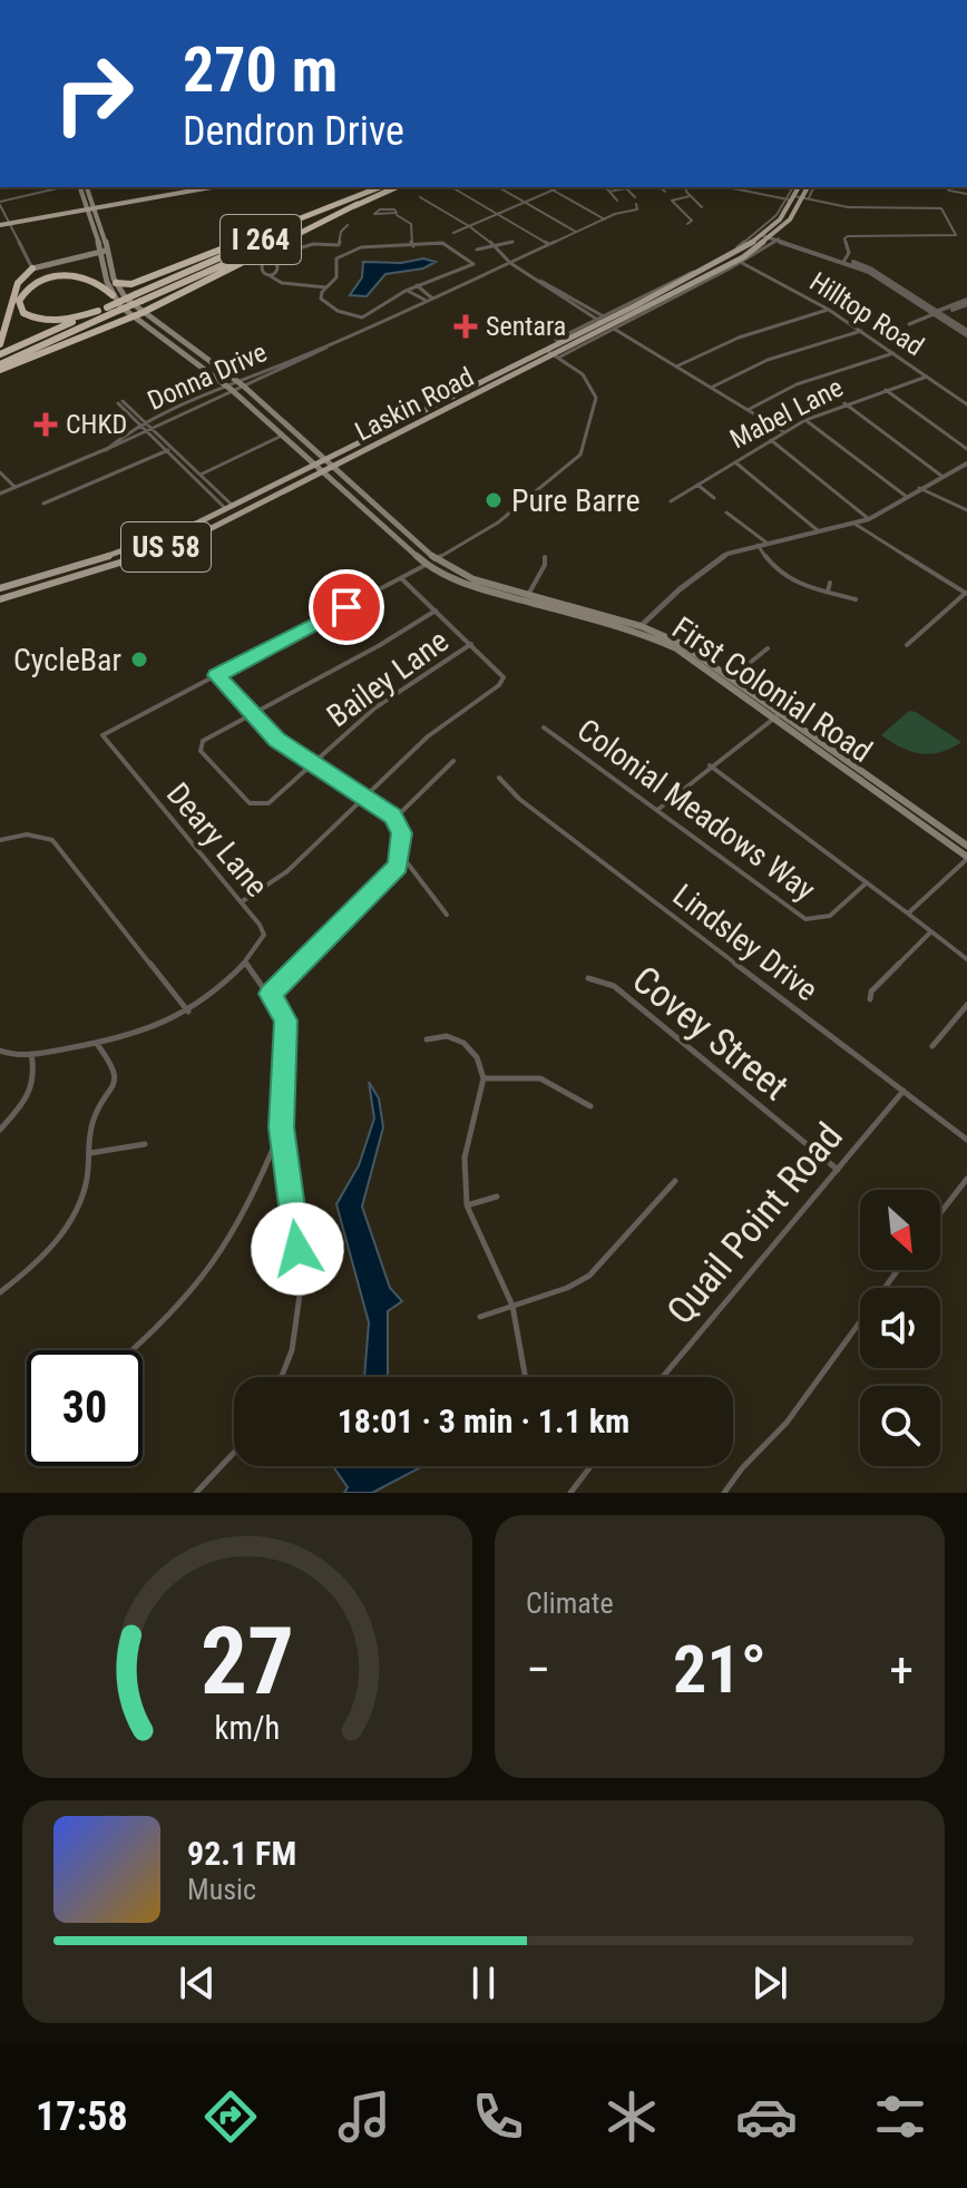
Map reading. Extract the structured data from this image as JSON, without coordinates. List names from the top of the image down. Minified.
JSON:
{"streets":{"highway":["I 264"],"main road":["Laskin Road","US 58","First Colonial Road"],"street":["Hilltop Road","Donna Drive","Mabel Lane","Bailey Lane","Colonial Meadows Way","Deary Lane","Lindsley Drive","Covey Street","Quail Point Road"]},"crossings":[["Hilltop Road","Laskin Road"],["Hilltop Road","Mabel Lane"],["Donna Drive","First Colonial Road"],["Laskin Road","First Colonial Road"],["Lindsley Drive","Quail Point Road"],["Covey Street","Quail Point Road"]],"places":{"health":["Sentara","CHKD"],"other":["Pure Barre","CycleBar"]},"north":"bottom right","page":{"turn":["270 m","Dendron Drive"],"limit":"30","trip":"18:01 · 3 min · 1.1 km","tile":"Climate","heat":["−","21°","+"],"song":["92.1 FM","Music"],"tabs":"17:58","gauge":["27","km/h"]}}
